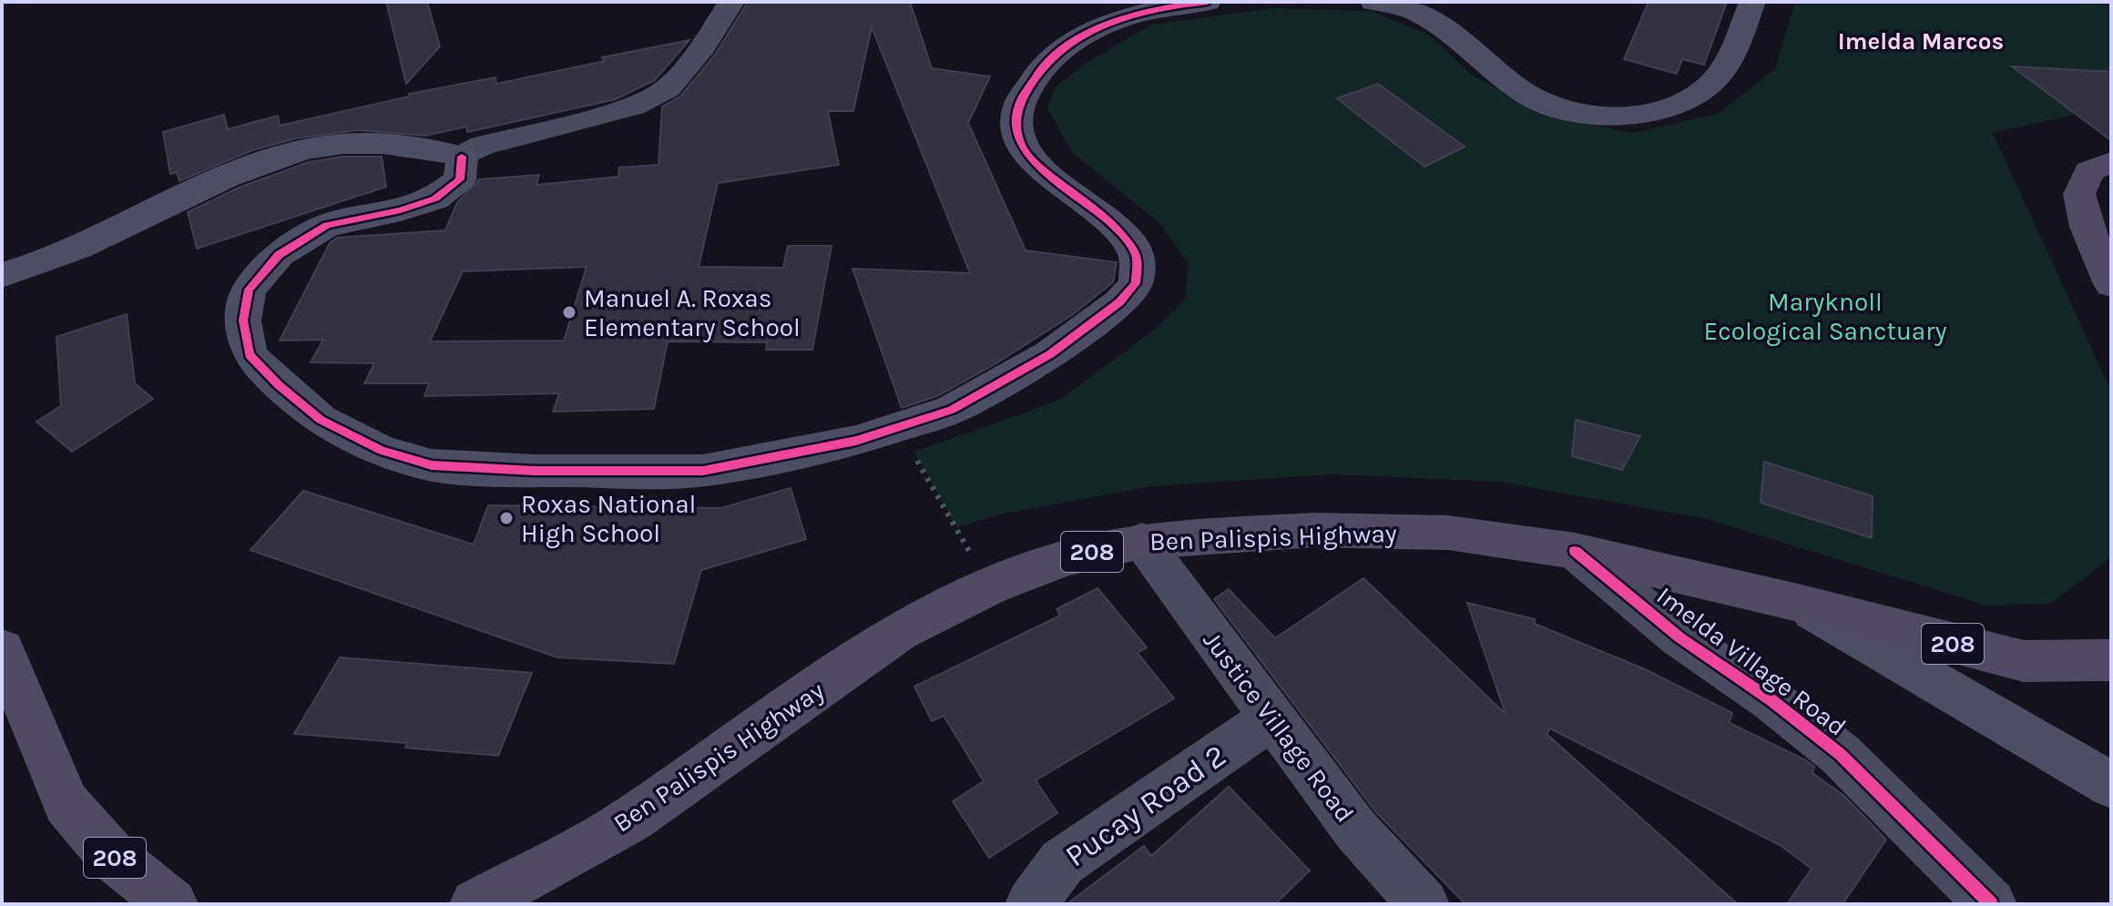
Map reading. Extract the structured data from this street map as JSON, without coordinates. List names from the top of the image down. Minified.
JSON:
{"streets":{"main road":["Ben Palispis Highway","208"],"street":["Imelda Village Road","Justice Village Road","Pucay Road 2"]},"crossings":[["Ben Palispis Highway","Imelda Village Road"],["Ben Palispis Highway","Justice Village Road"],["Justice Village Road","Pucay Road 2"]],"districts":["Imelda Marcos"],"parks":["Maryknoll Ecological Sanctuary"],"places":["Manuel A. Roxas Elementary School","Roxas National High School"]}
